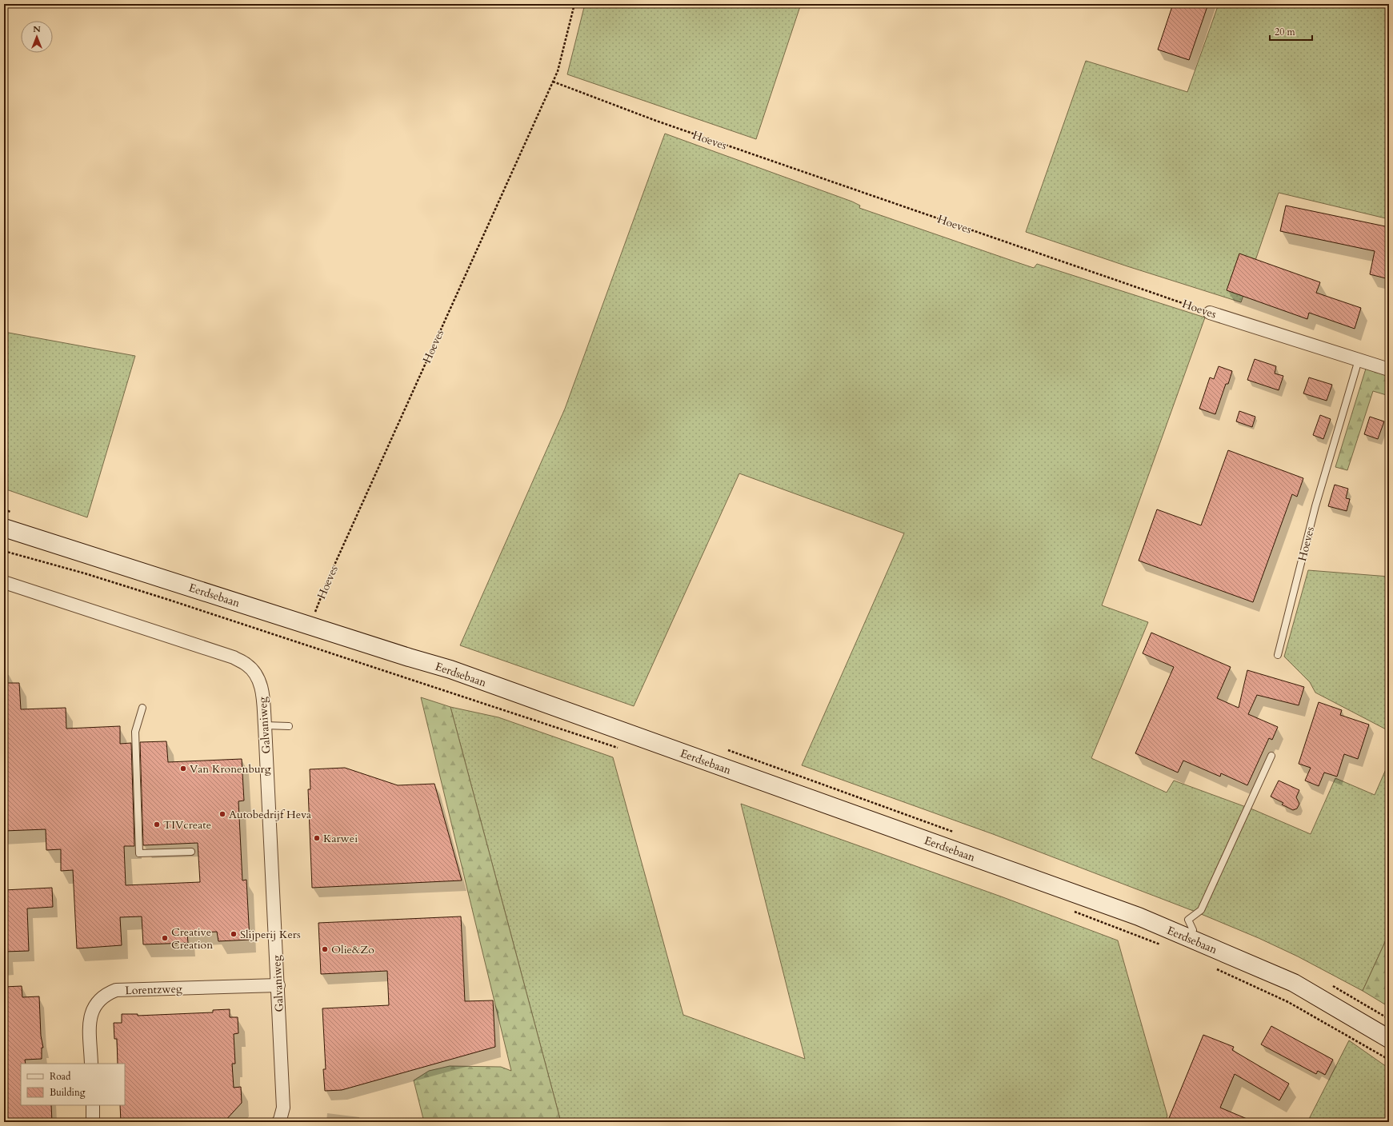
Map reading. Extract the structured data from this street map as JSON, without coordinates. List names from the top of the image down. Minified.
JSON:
{"streets":{"main road":["Eerdsebaan"],"street":["Hoeves","Galvaniweg","Lorentzweg"]},"crossings":[["Galvaniweg","Lorentzweg"]],"places":["Van Kronenburg","Autobedrijf Heva","TIVcreate","Karwei","Slijperij Kers","Creative Creation","Olie&Zo"],"legend":["Road","Building"],"scale_bar":"20 m","north":"top"}
